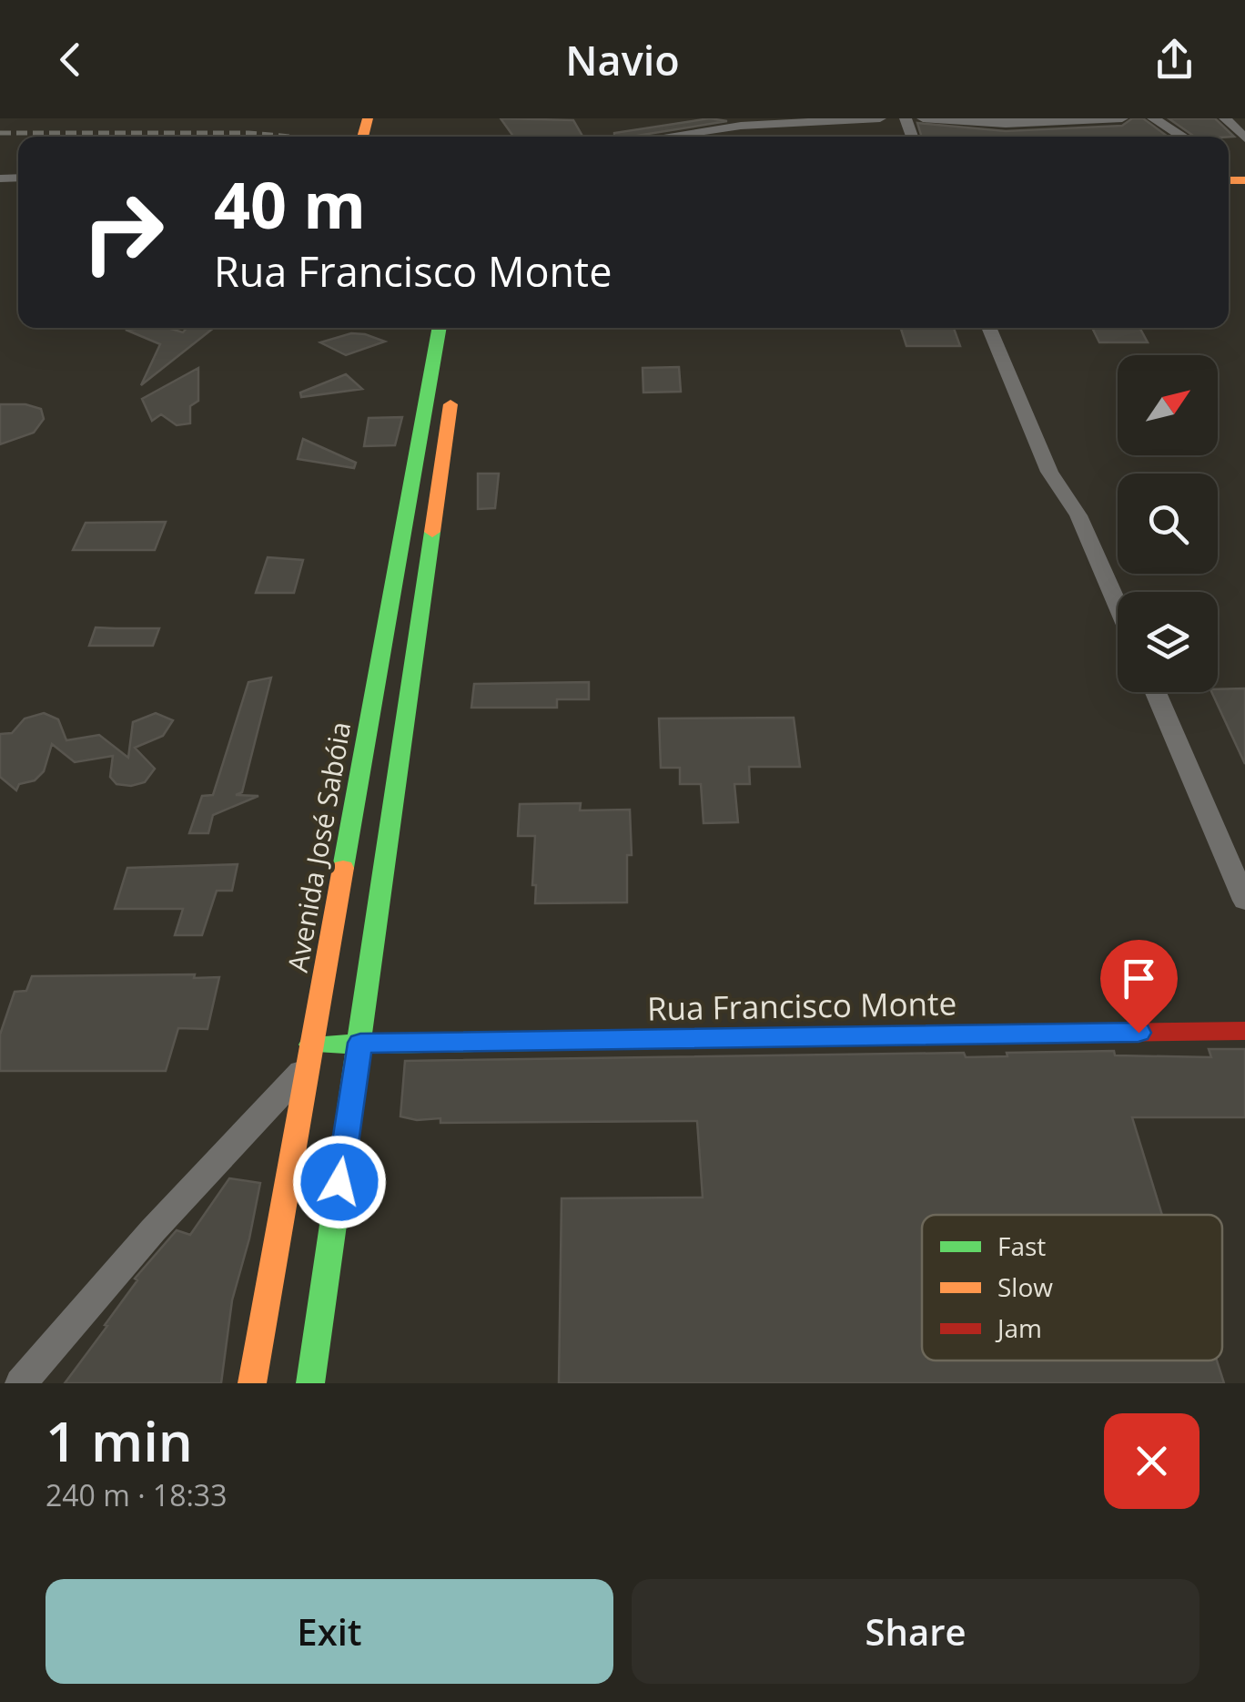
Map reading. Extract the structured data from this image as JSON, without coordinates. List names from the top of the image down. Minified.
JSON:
{"streets":{"main road":["Avenida José Sabóia","Rua Francisco Monte"]},"crossings":[["Avenida José Sabóia","Rua Francisco Monte"]],"legend":["Fast","Slow","Jam"],"north":"top right","page":{"header":"Navio","turn":["40 m","Rua Francisco Monte"],"heading":["1 min","240 m · 18:33"],"buttons":["Exit","Share"]}}
